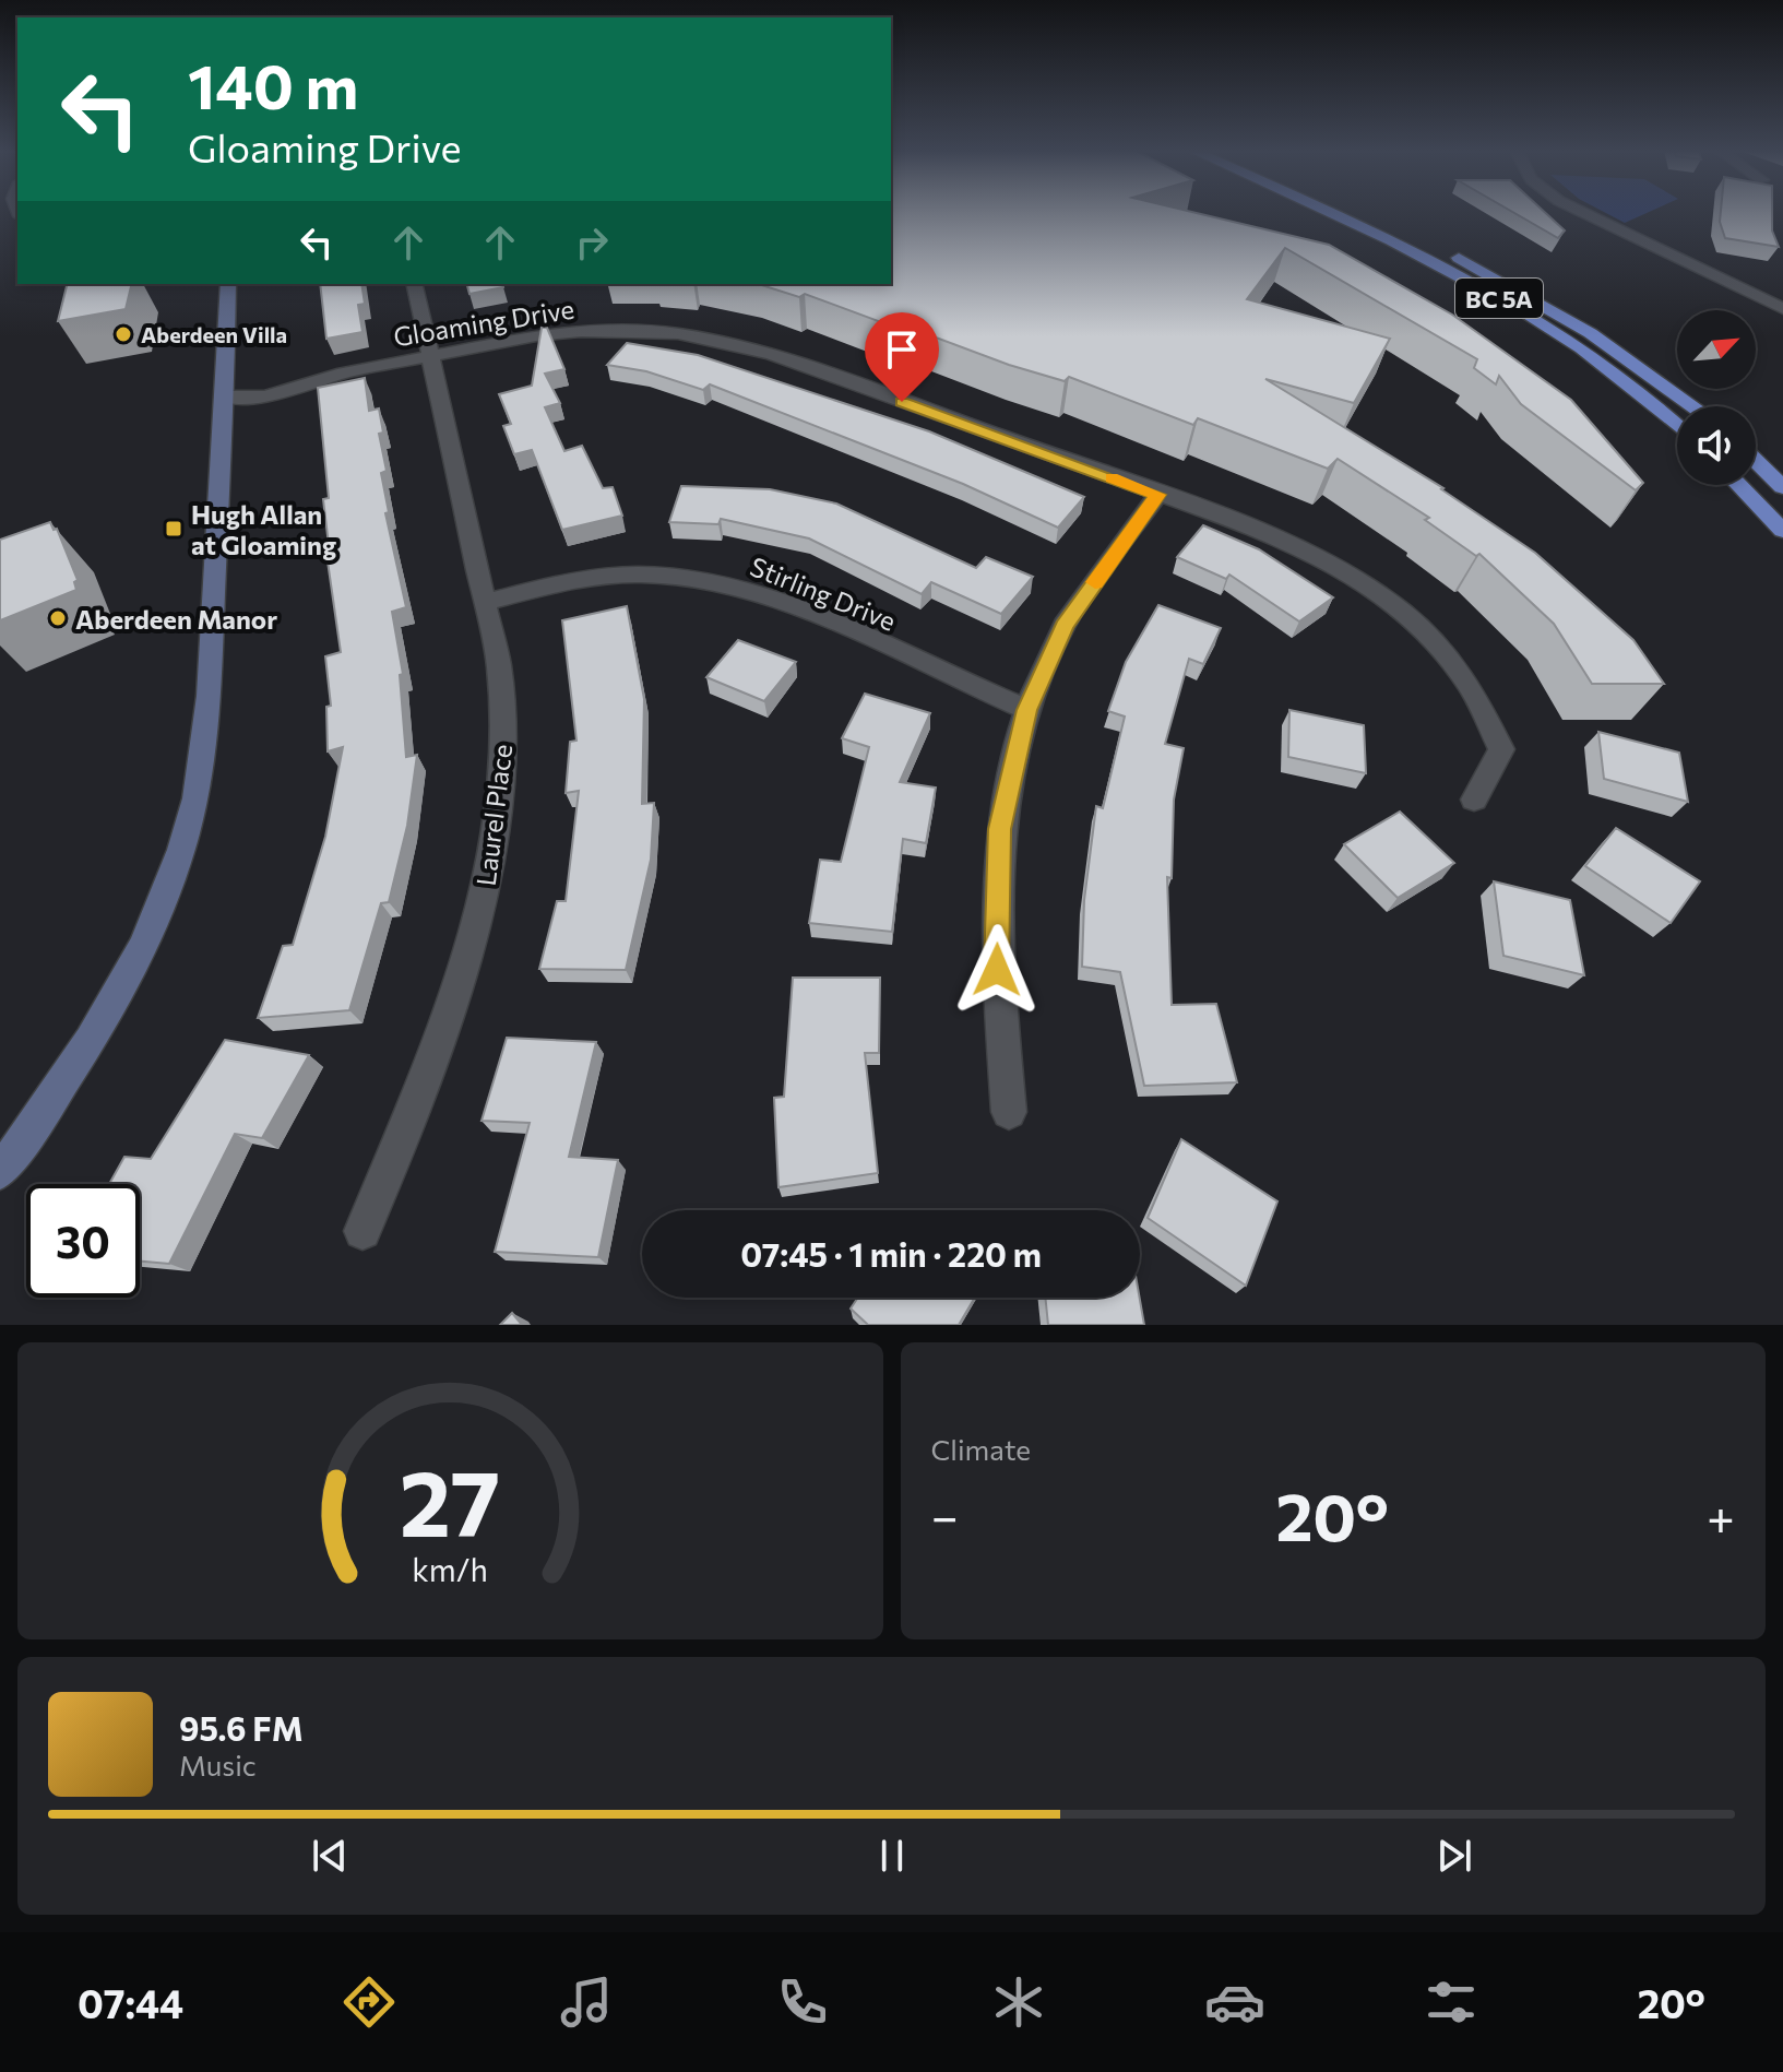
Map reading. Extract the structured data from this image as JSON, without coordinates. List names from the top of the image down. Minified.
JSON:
{"streets":{"main road":["BC 5A"],"street":["Gloaming Drive","Stirling Drive","Laurel Place"]},"crossings":[["Gloaming Drive","Laurel Place"],["Stirling Drive","Laurel Place"]],"places":{"other":["Aberdeen Villa","Aberdeen Manor"],"transit":["Hugh Allan at Gloaming"]},"north":"top right","page":{"turn":["140 m","Gloaming Drive"],"limit":"30","trip":"07:45 · 1 min · 220 m","tile":"Climate","heat":["−","20°","+"],"song":["95.6 FM","Music"],"tabs":["07:44","20°"],"gauge":["27","km/h"]}}
